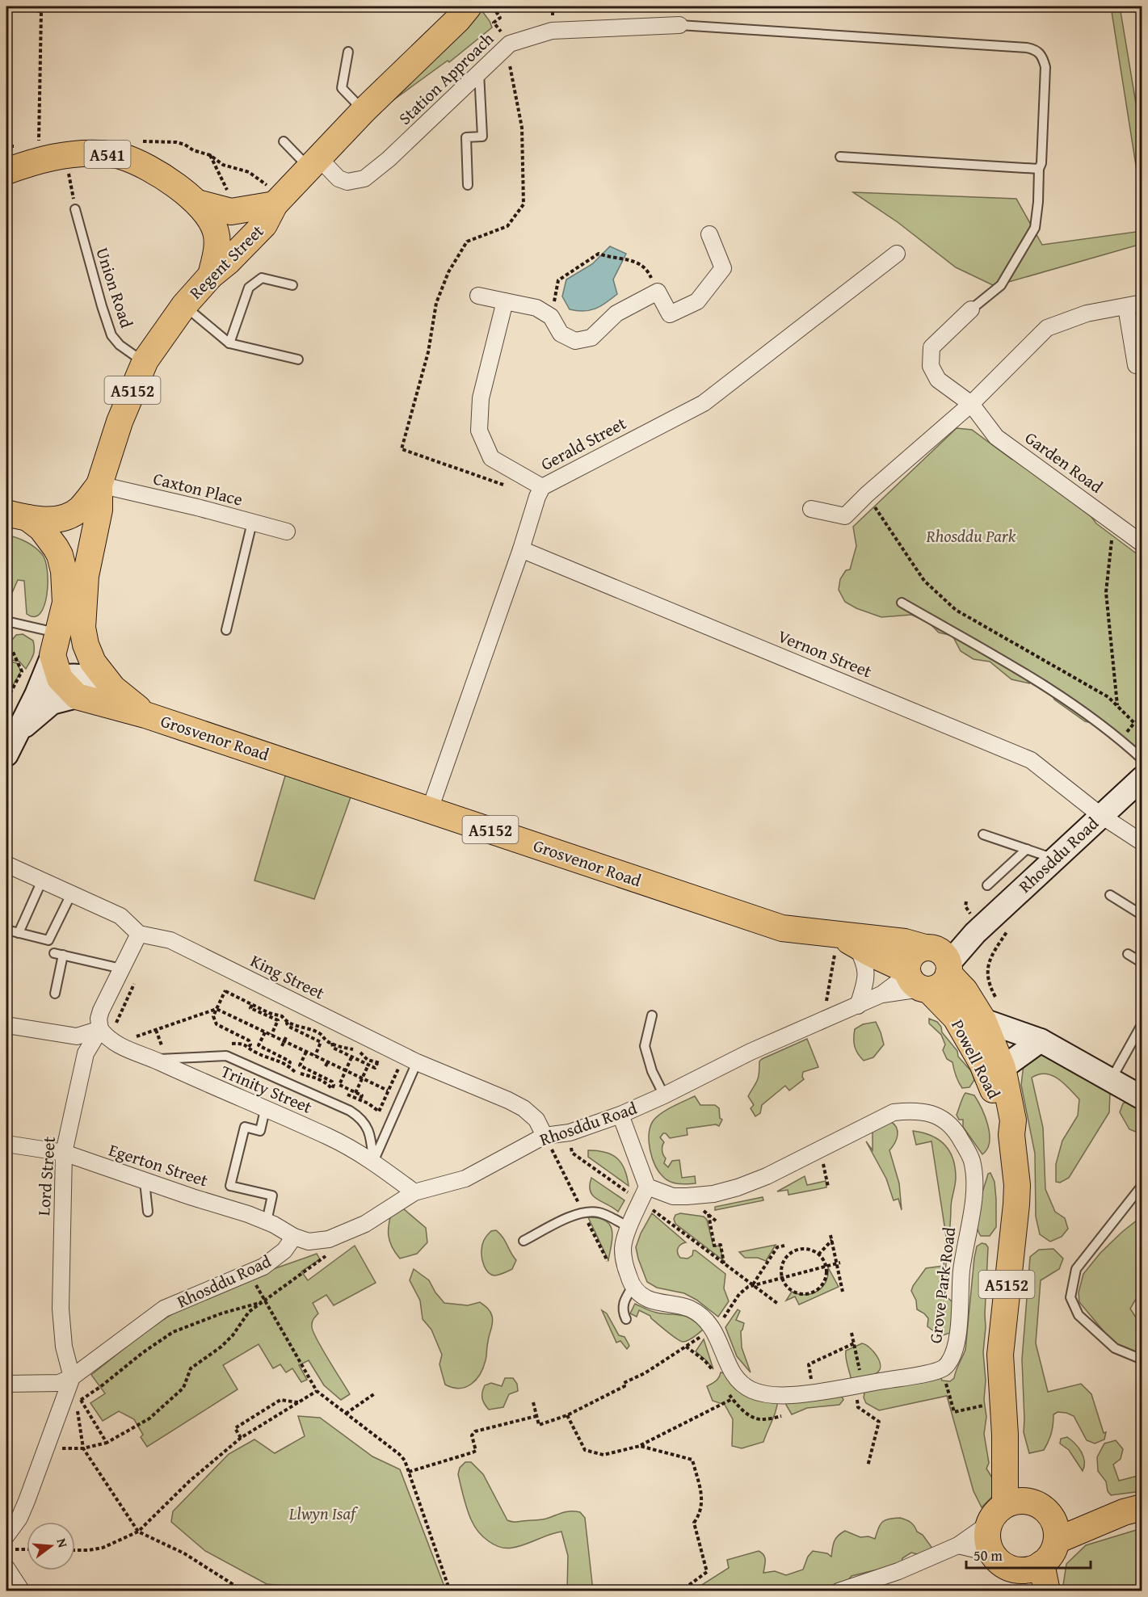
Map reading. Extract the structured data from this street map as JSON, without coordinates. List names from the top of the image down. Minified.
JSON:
{"streets":{"main road":["A541","Regent Street","A5152","Grosvenor Road","Rhosddu Road","Powell Road"],"street":["Station Approach","Gerald Street","Garden Road","Caxton Place","Vernon Street","King Street","Trinity Street","Egerton Street","Lord Street","Grove Park Road"],"lane":["Union Road"]},"crossings":[["Station Approach","Regent Street"],["A541","Regent Street"],["Regent Street","Union Road"],["Regent Street","Caxton Place"],["Regent Street","Grosvenor Road"],["Gerald Street","Vernon Street"],["Gerald Street","Grosvenor Road"],["Vernon Street","Rhosddu Road"],["Grosvenor Road","Rhosddu Road"],["Grosvenor Road","Powell Road"],["Rhosddu Road","King Street"],["Rhosddu Road","Powell Road"],["Rhosddu Road","Trinity Street"],["Rhosddu Road","Egerton Street"],["Rhosddu Road","Lord Street"],["King Street","Lord Street"],["Trinity Street","Lord Street"],["Egerton Street","Lord Street"]],"parks":["Rhosddu Park","Llwyn Isaf"],"scale_bar":"50 m","north":"right"}
